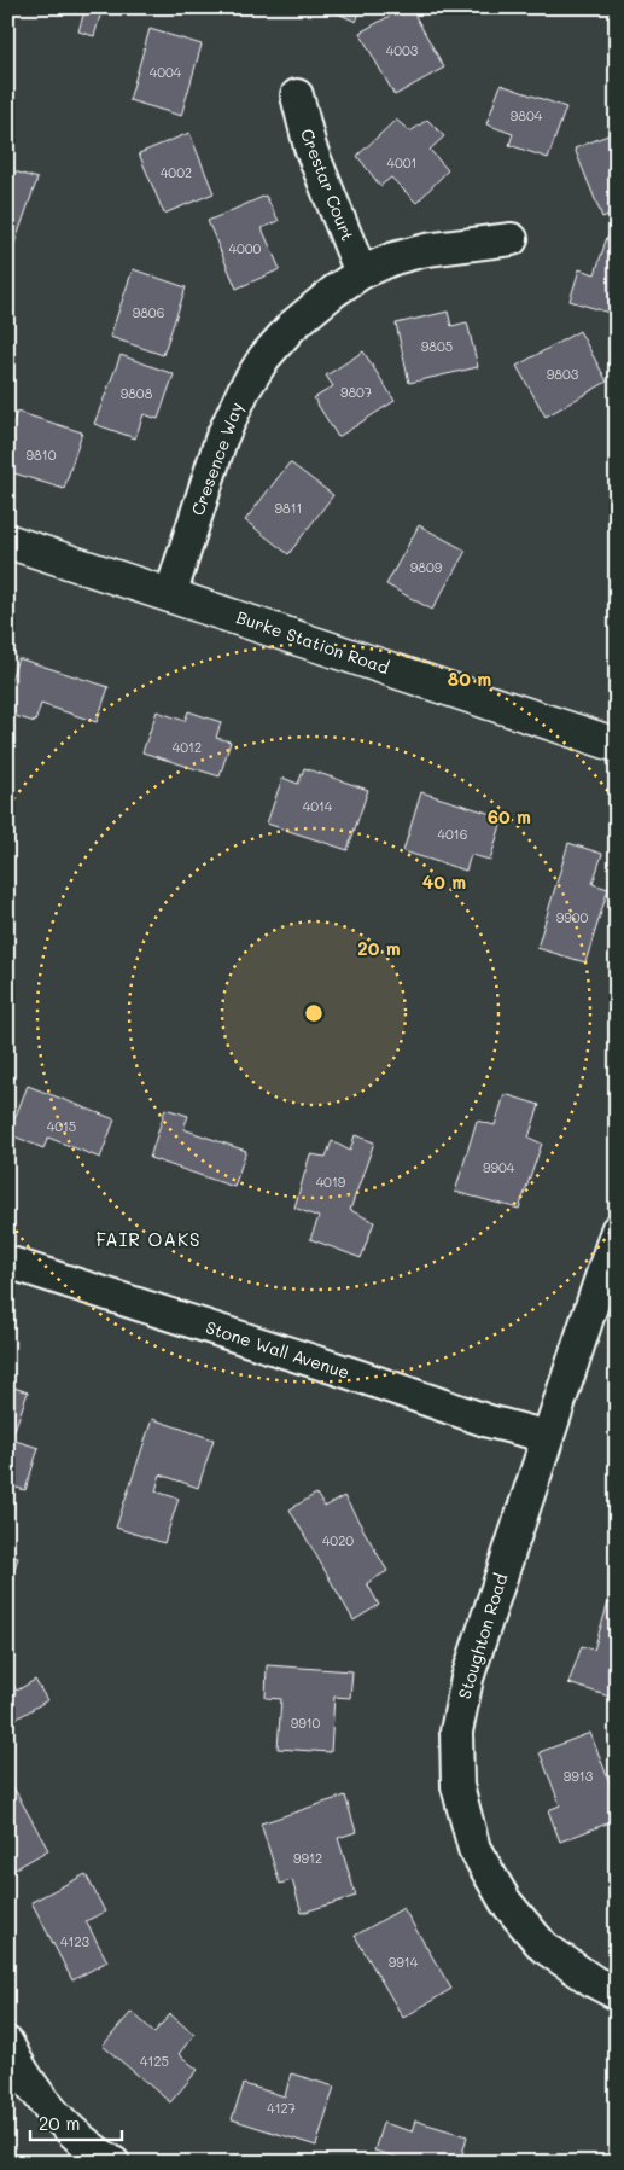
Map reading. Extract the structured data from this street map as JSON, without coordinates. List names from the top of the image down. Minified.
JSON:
{"streets":{"street":["Crestar Court","Cresence Way","Burke Station Road","Stone Wall Avenue","Stoughton Road"]},"crossings":[["Crestar Court","Cresence Way"],["Cresence Way","Burke Station Road"],["Stone Wall Avenue","Stoughton Road"]],"districts":["FAIR OAKS"],"house_numbers":["4003","4004","9804","4001","4002","4000","9806","9805","9803","9807","9808","9810","9811","9809","4012","4014","4016","9900","4015","9904","4019","4020","9910","9913","9912","4123","9914","4125","4127"],"scale_bar":"20 m","rings":["80 m","60 m","40 m","20 m"]}
